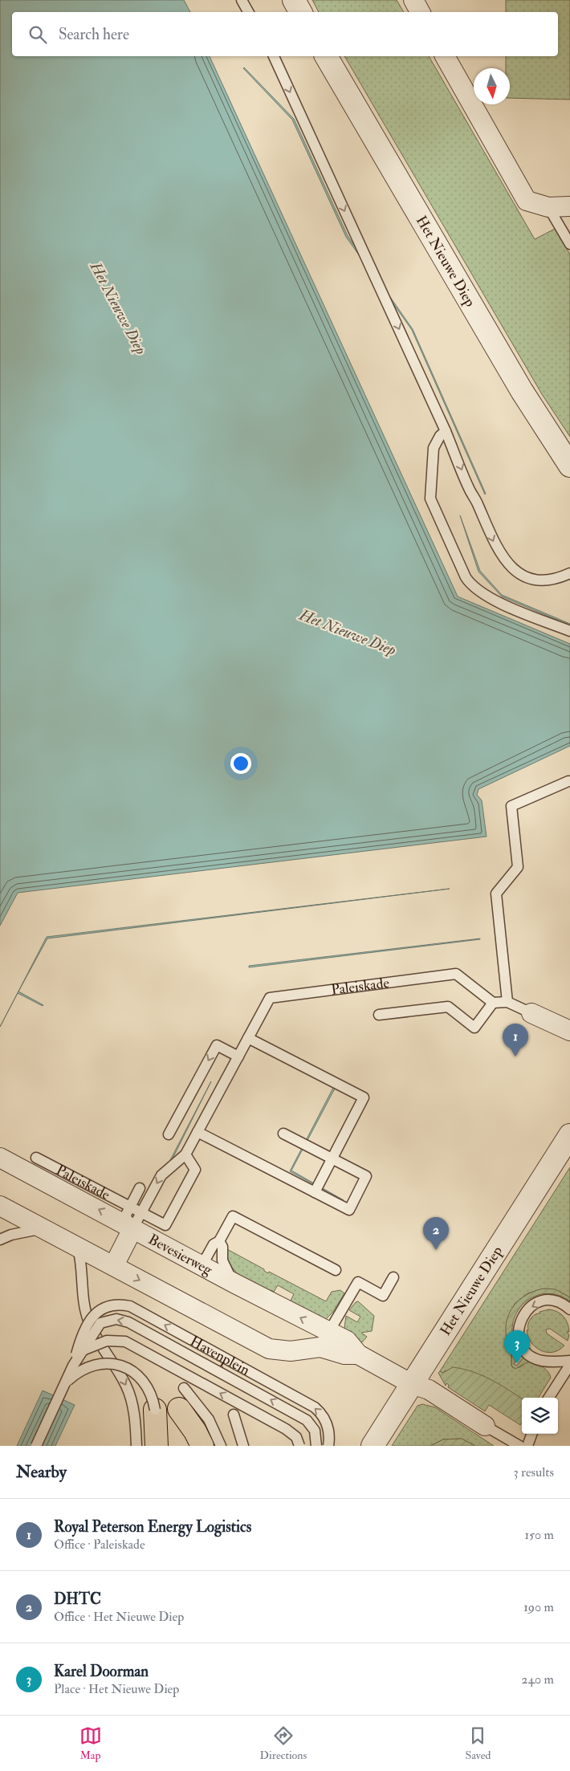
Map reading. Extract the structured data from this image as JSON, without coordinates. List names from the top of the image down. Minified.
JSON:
{"streets":{"main road":["Havenplein"],"street":["Het Nieuwe Diep","Bevesierweg"],"lane":["Paleiskade"]},"crossings":[["Het Nieuwe Diep","Bevesierweg"],["Paleiskade","Bevesierweg"]],"water":["Het Nieuwe Diep"],"north":"bottom","page":{"search":"Search here","pins":["1","2","3"],"heading":["Nearby","3 results"],"list":[{"mark":"1","name":"Royal Peterson Energy Logistics","note":"Office · Paleiskade","value":"150 m"},{"mark":"2","name":"DHTC","note":"Office · Het Nieuwe Diep","value":"190 m"},{"mark":"3","name":"Karel Doorman","note":"Place · Het Nieuwe Diep","value":"240 m"}],"nav":["Map","Directions","Saved"]}}
